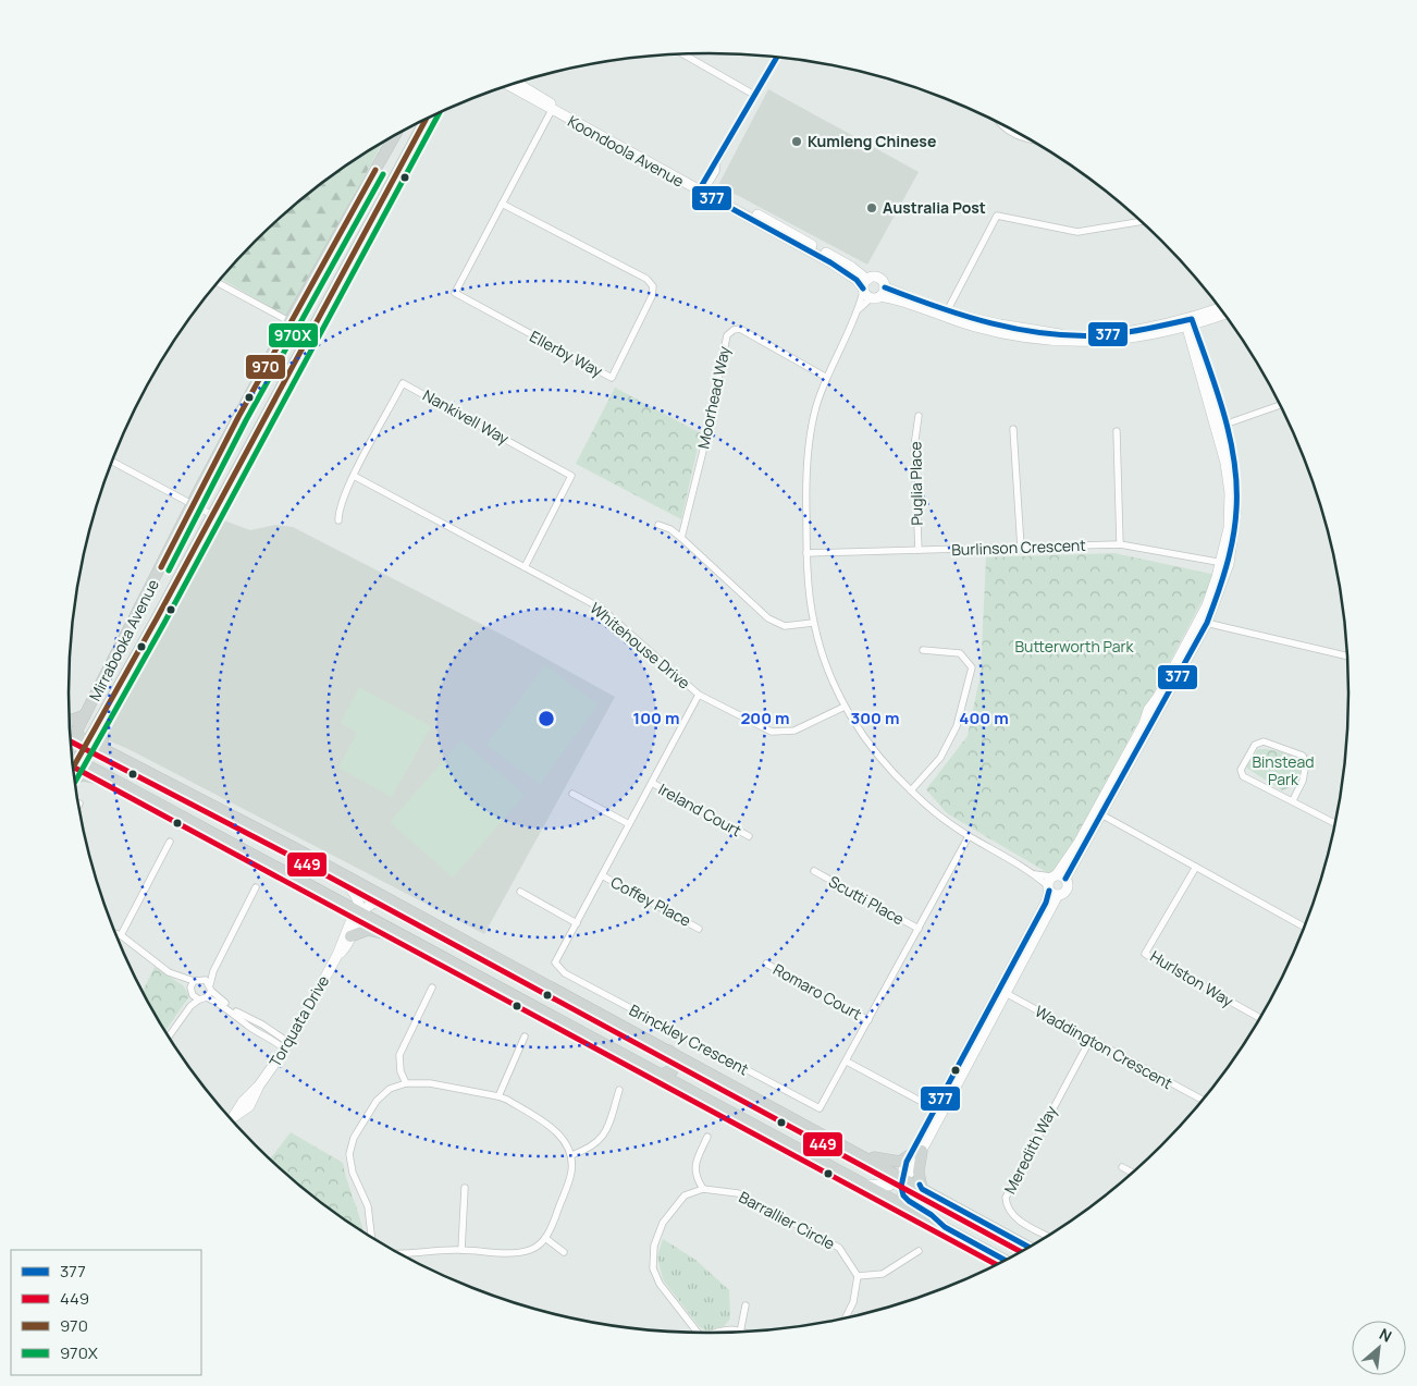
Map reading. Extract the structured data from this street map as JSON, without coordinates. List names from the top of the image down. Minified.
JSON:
{"streets":{"main road":["Mirrabooka Avenue"],"street":["Koondoola Avenue","Ellerby Way","Moorhead Way","Nankivell Way","Puglia Place","Burlinson Crescent","Whitehouse Drive","Ireland Court","Scutti Place","Coffey Place","Hurlston Way","Romaro Court","Torquata Drive","Brinckley Crescent","Waddington Crescent","Meredith Way","Barrallier Circle"]},"crossings":[["Koondoola Avenue","Ellerby Way"],["Nankivell Way","Whitehouse Drive"],["Puglia Place","Burlinson Crescent"],["Whitehouse Drive","Brinckley Crescent"],["Ireland Court","Brinckley Crescent"],["Scutti Place","Brinckley Crescent"],["Coffey Place","Brinckley Crescent"],["Romaro Court","Brinckley Crescent"],["Waddington Crescent","Meredith Way"]],"parks":["Butterworth Park","Binstead Park"],"places":["Kumleng Chinese","Australia Post"],"lines":["transit line 377","transit line 970X","transit line 970","transit line 449"],"legend":["377","449","970","970X"],"north":"top right","rings":["100 m","200 m","300 m","400 m"]}
